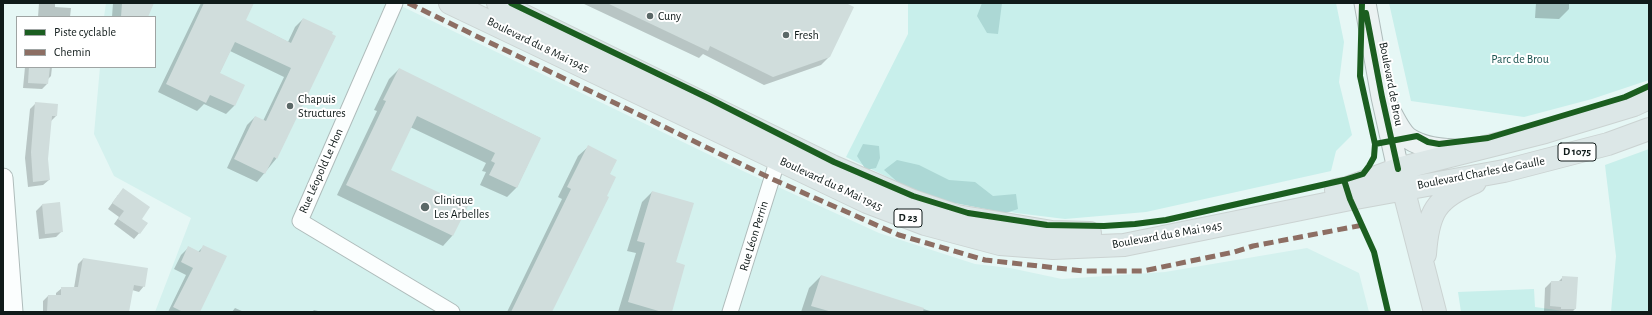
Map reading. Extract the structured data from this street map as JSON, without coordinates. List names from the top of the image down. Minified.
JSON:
{"streets":{"main road":["Boulevard du 8 Mai 1945","Boulevard de Brou","D 1075","Boulevard Charles de Gaulle","D 23"],"street":["Rue Léopold Le Hon","Rue Léon Perrin"]},"crossings":[["Boulevard du 8 Mai 1945","Boulevard de Brou"],["Boulevard du 8 Mai 1945","Boulevard Charles de Gaulle"],["Boulevard du 8 Mai 1945","Rue Léon Perrin"],["Boulevard de Brou","Boulevard Charles de Gaulle"]],"parks":["Parc de Brou"],"places":["Cuny","Fresh","Chapuis Structures","Clinique Les Arbelles"],"legend":["Piste cyclable","Chemin"]}
